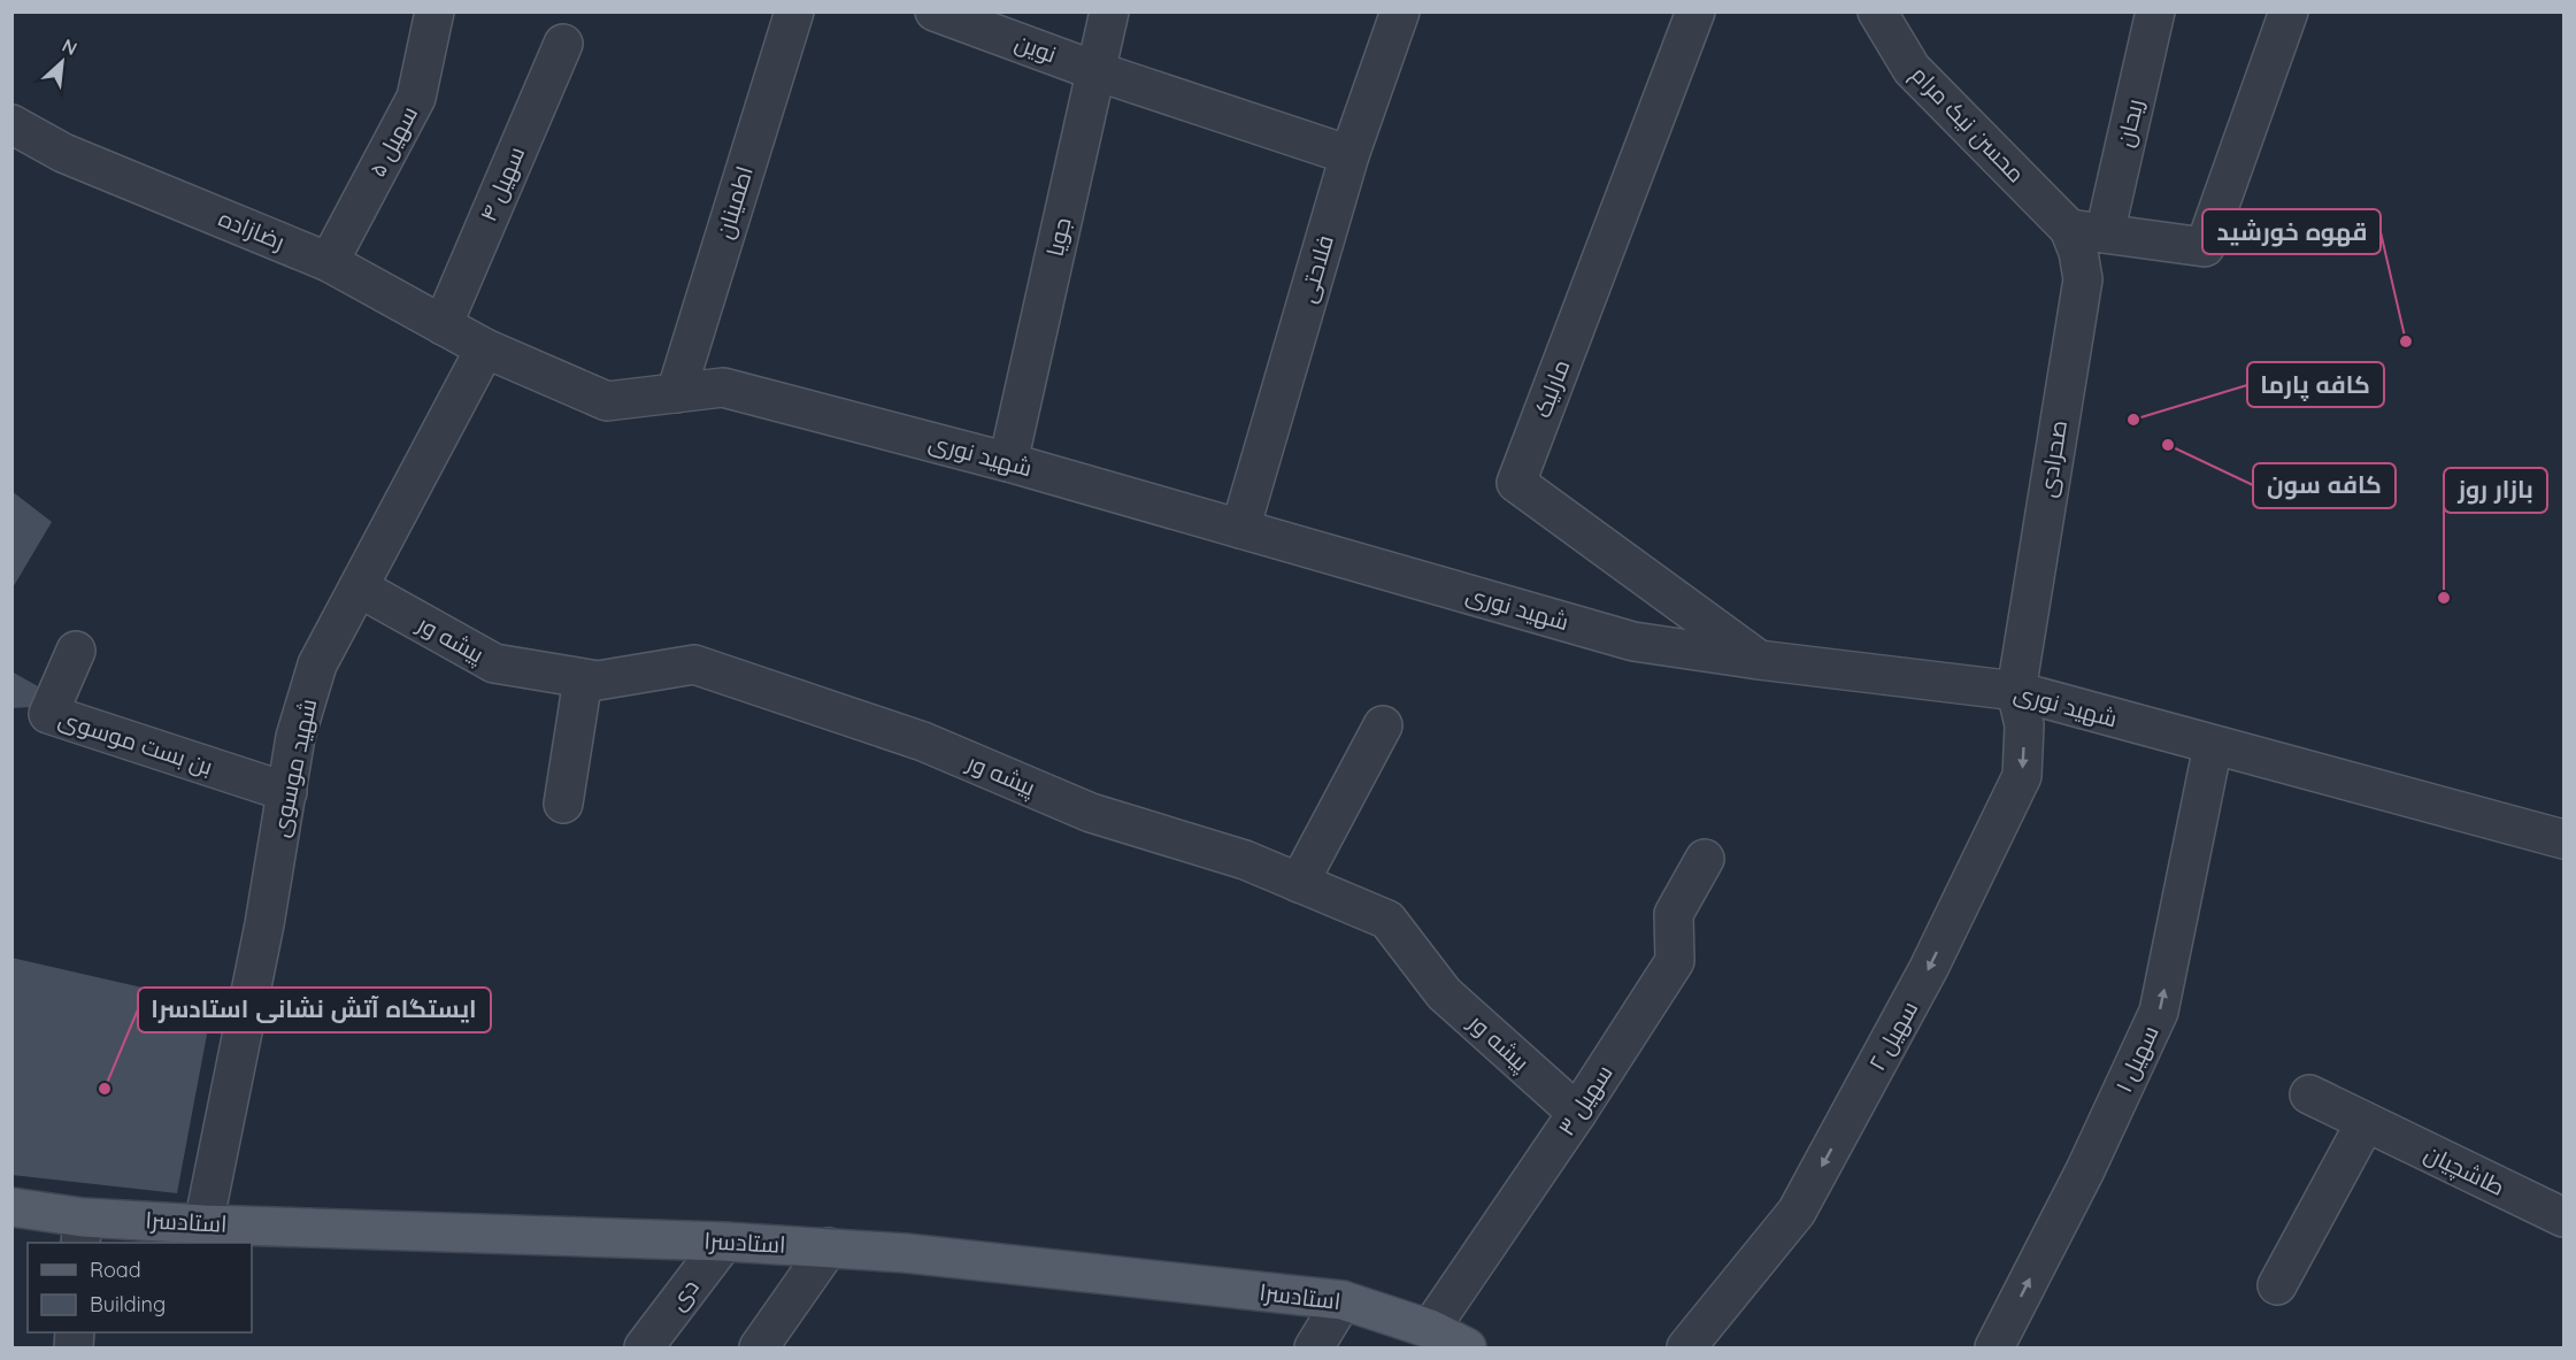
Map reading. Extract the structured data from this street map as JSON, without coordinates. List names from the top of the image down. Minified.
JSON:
{"streets":{"main road":["استادسرا"],"street":["نوین","ریحان","محسن نیک مرام","سهیل ۵","سهیل ۴","اطمینان","رضازاده","جویا","فلاحتی","مارلیک","شهید نوری","صحرادی","پیشه ور","بن بست موسوی","شهید موسوی","سهیل ۲","سهیل ۱","سهیل ۳","طاشچیان","دی"]},"crossings":[["نوین","جویا"],["نوین","فلاحتی"],["ریحان","محسن نیک مرام"],["ریحان","صحرادی"],["محسن نیک مرام","صحرادی"],["سهیل ۵","رضازاده"],["سهیل ۴","رضازاده"],["اطمینان","شهید نوری"],["رضازاده","شهید نوری"],["رضازاده","شهید موسوی"],["جویا","شهید نوری"],["فلاحتی","شهید نوری"],["مارلیک","شهید نوری"],["شهید نوری","صحرادی"],["شهید نوری","شهید موسوی"],["شهید نوری","سهیل ۲"],["شهید نوری","سهیل ۱"],["صحرادی","سهیل ۲"],["پیشه ور","شهید موسوی"],["پیشه ور","سهیل ۳"],["بن بست موسوی","شهید موسوی"],["شهید موسوی","استادسرا"],["سهیل ۳","استادسرا"],["استادسرا","دی"]],"one_way":["سهیل ۲","سهیل ۱"],"places":["قهوه خورشید","کافه پارما","کافه سون","بازار روز","ایستگاه آتش نشانی استادسرا"],"legend":["Road","Building"],"north":"top right"}
